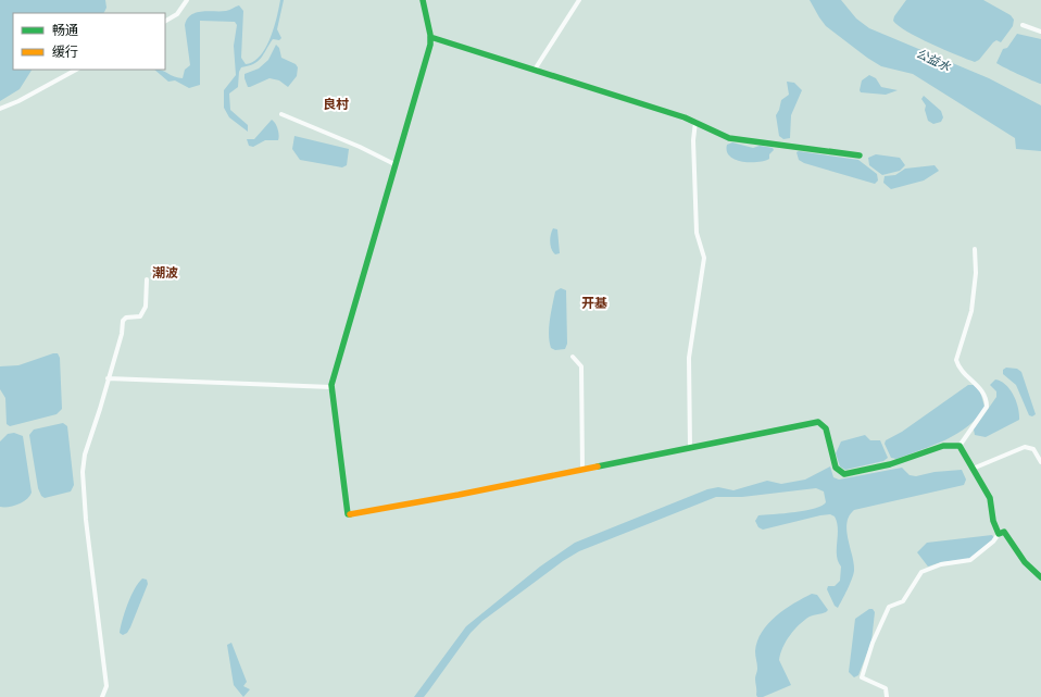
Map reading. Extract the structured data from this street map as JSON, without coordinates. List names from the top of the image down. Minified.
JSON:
{"districts":["良村","潮波","开基"],"water":["公益水"],"legend":["畅通","缓行"]}
